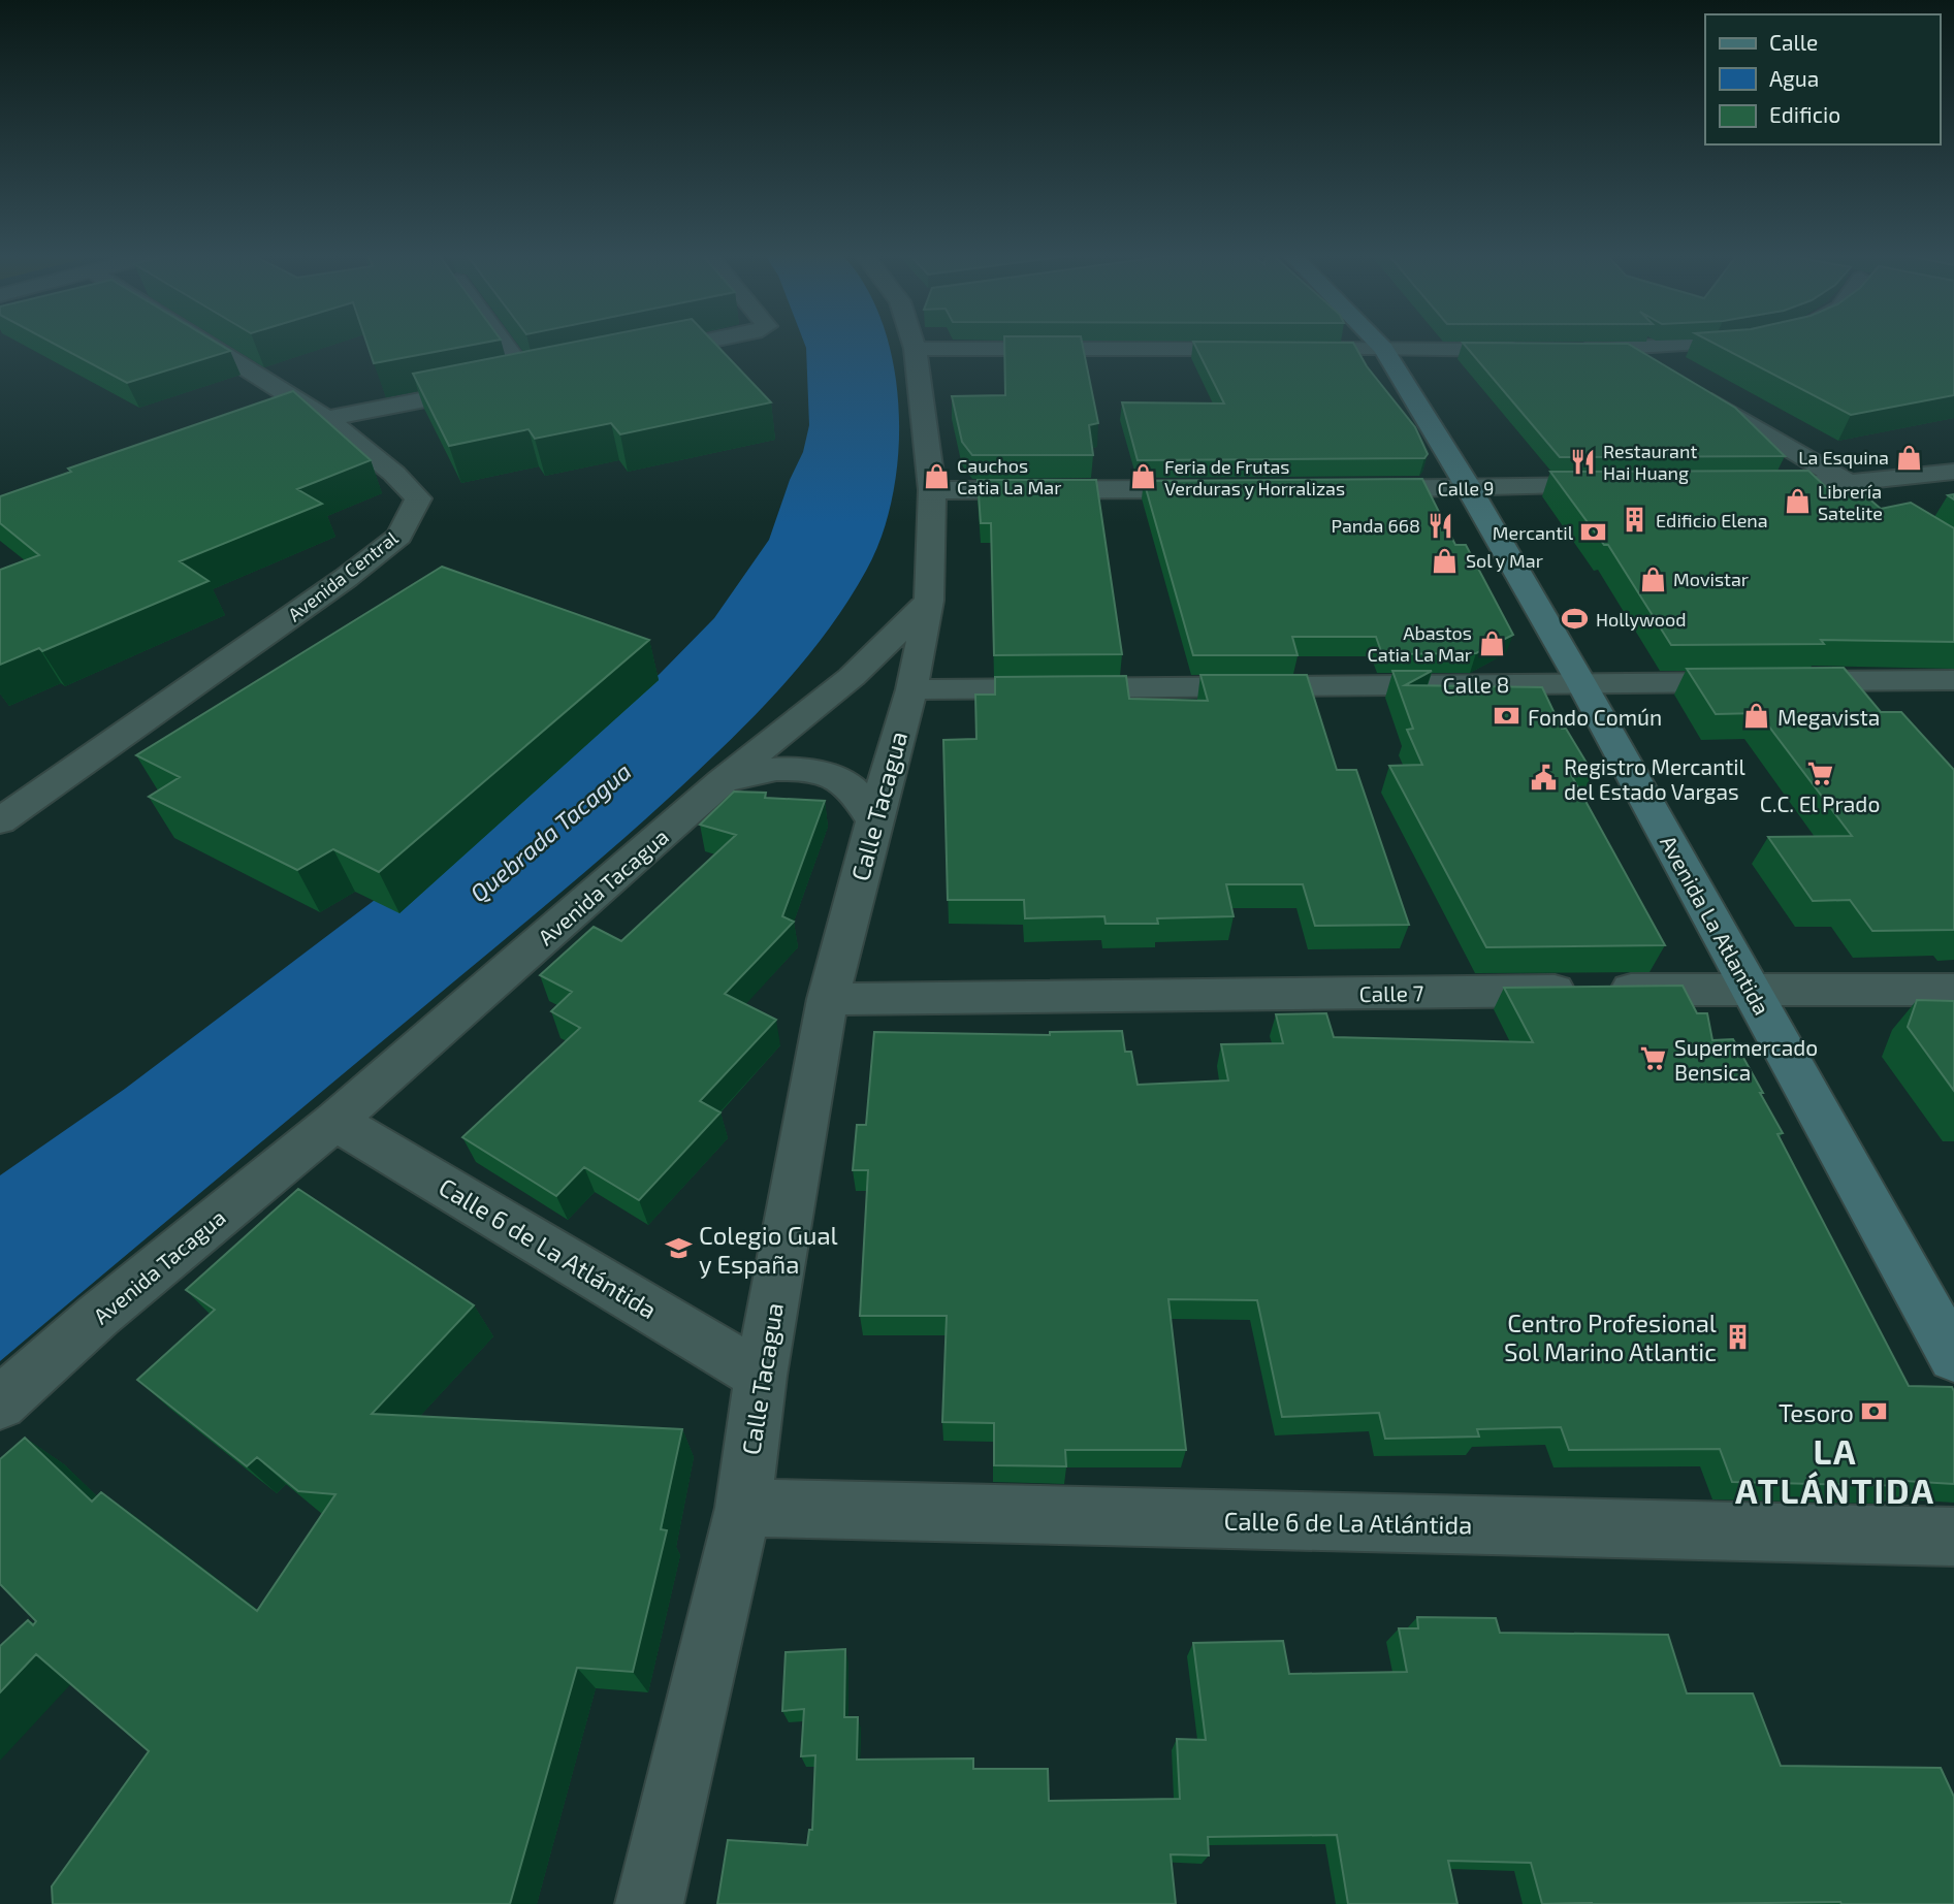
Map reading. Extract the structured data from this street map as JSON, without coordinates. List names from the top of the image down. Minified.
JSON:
{"streets":{"street":["Calle 9","Avenida Central","Calle 8","Calle Tacagua","Avenida Tacagua","Avenida La Atlantida","Calle 7","Calle 6 de La Atlántida"]},"crossings":[["Calle 9","Avenida La Atlantida"],["Calle 8","Calle Tacagua"],["Calle 8","Avenida La Atlantida"],["Calle Tacagua","Avenida Tacagua"],["Calle Tacagua","Calle 7"],["Calle Tacagua","Calle 6 de La Atlántida"],["Avenida Tacagua","Calle 6 de La Atlántida"],["Avenida La Atlantida","Calle 7"]],"districts":["LA ATLÁNTIDA"],"water":["Quebrada Tacagua"],"places":{"shop":["La Esquina","Cauchos Catia La Mar","Feria de Frutas Verduras y Horralizas","Librería Satelite","Sol y Mar","Movistar","Abastos Catia La Mar","Megavista"],"restaurant":["Restaurant Hai Huang","Panda 668"],"building":["Edificio Elena","Centro Profesional Sol Marino Atlantic"],"bank":["Mercantil","Fondo Común","Tesoro"],"sports":["Hollywood"],"supermarket":["C.C. El Prado","Supermercado Bensica"],"public building":["Registro Mercantil del Estado Vargas"],"school or university":["Colegio Gual y España"]},"legend":["Calle","Agua","Edificio"]}
